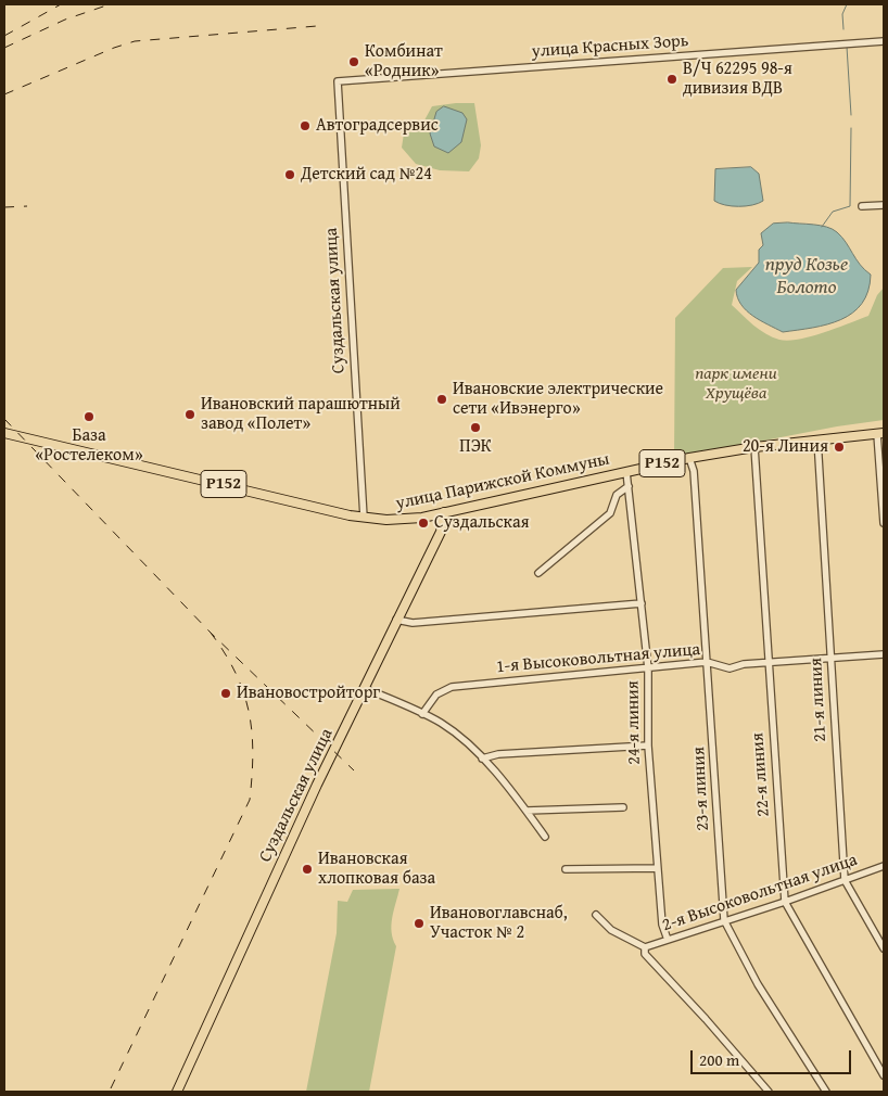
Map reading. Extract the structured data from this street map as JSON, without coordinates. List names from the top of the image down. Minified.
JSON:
{"streets":{"main road":["Суздальская улица","Р152","улица Парижской Коммуны"],"street":["улица Красных Зорь","1-я Высоковольтная улица","21-я линия","24-я линия","22-я линия","23-я линия","2-я Высоковольтная улица"]},"crossings":[["улица Красных Зорь","Суздальская улица"],["Суздальская улица","улица Парижской Коммуны"],["улица Парижской Коммуны","21-я линия"],["улица Парижской Коммуны","24-я линия"],["улица Парижской Коммуны","22-я линия"],["улица Парижской Коммуны","23-я линия"],["1-я Высоковольтная улица","21-я линия"],["1-я Высоковольтная улица","24-я линия"],["1-я Высоковольтная улица","22-я линия"],["1-я Высоковольтная улица","23-я линия"],["21-я линия","2-я Высоковольтная улица"],["24-я линия","2-я Высоковольтная улица"],["22-я линия","2-я Высоковольтная улица"],["23-я линия","2-я Высоковольтная улица"]],"water":["пруд Козье Болото"],"parks":["парк имени Хрущёва"],"places":["Комбинат «Родник»","В/Ч 62295 98-я дивизия ВДВ","Автоградсервис","Детский сад №24","Ивановские электрические сети «Ивэнерго»","Ивановский парашютный завод «Полет»","База «Ростелеком»","ПЭК","20-я Линия","Суздальская","Ивановостройторг","Ивановская хлопковая база","Ивановоглавснаб, Участок № 2"],"scale_bar":"200 m"}
